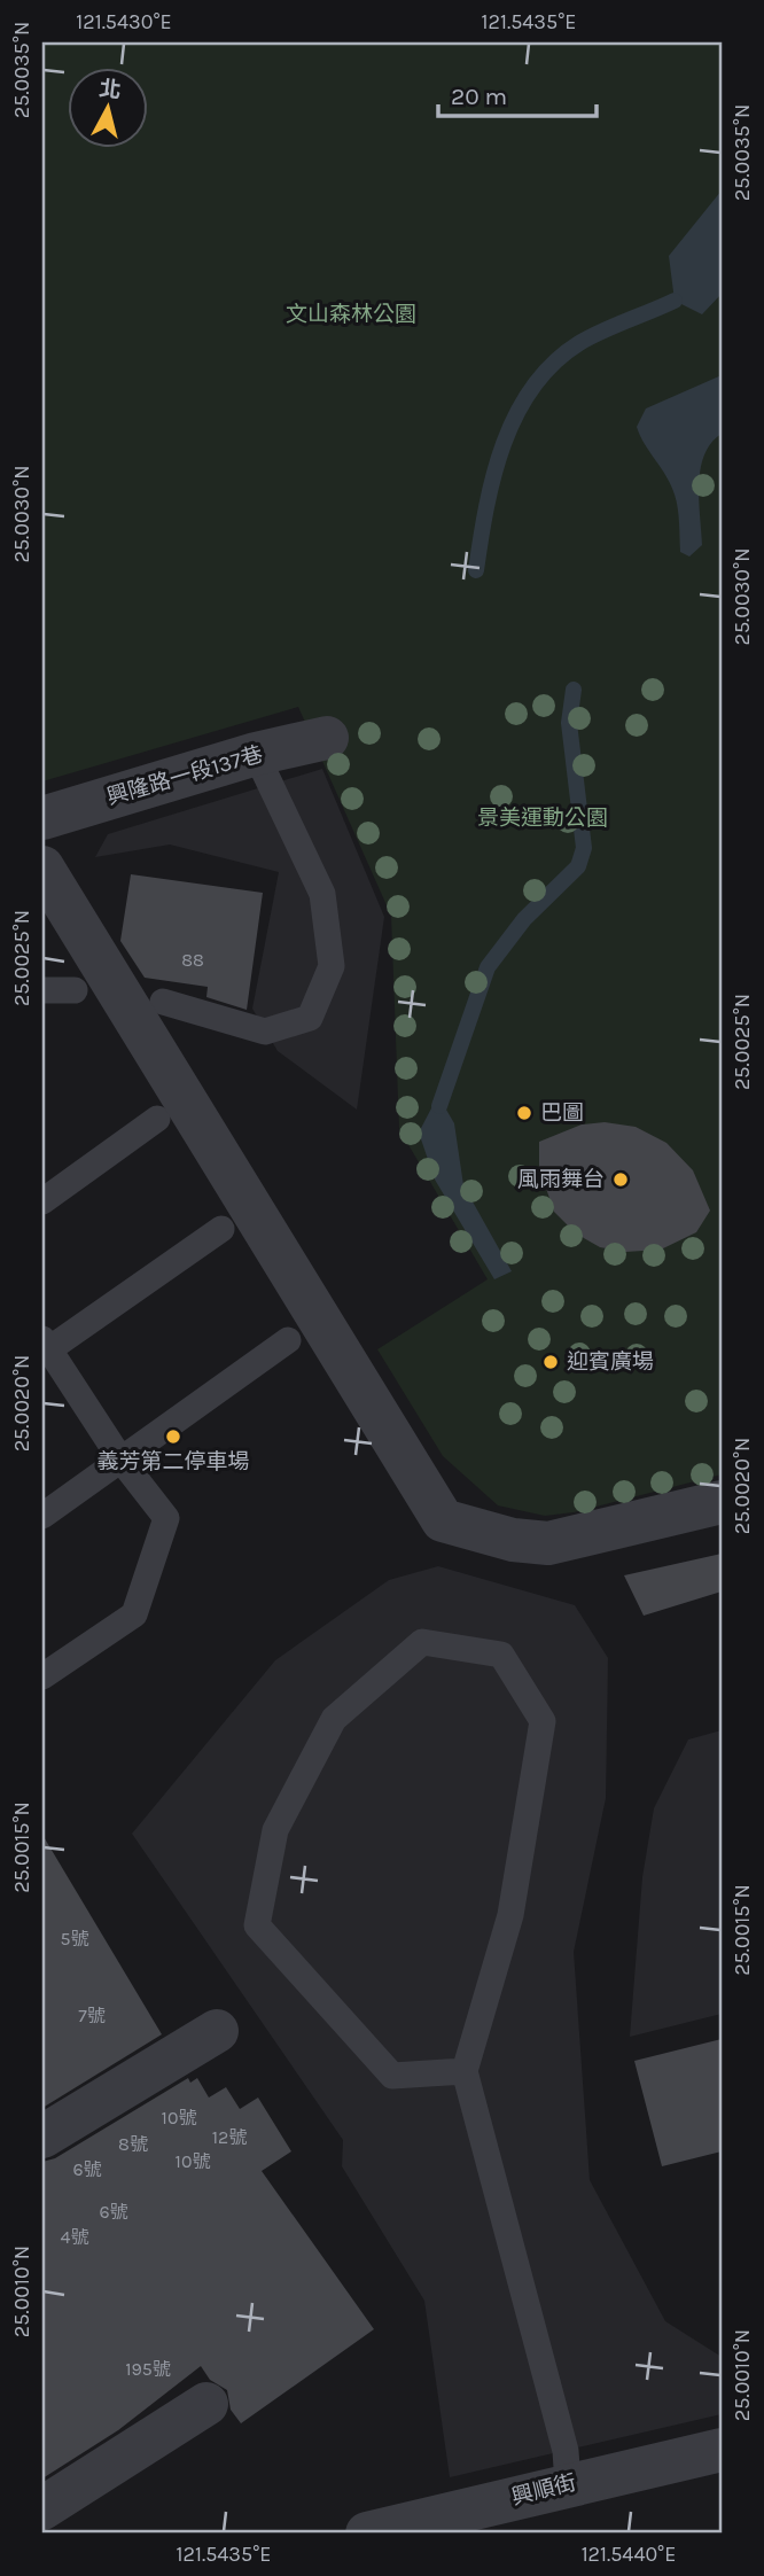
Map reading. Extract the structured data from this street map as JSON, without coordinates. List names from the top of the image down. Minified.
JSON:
{"streets":{"street":["興隆路一段137巷","興順街"]},"parks":["文山森林公園","景美運動公園"],"places":["巴圖","風雨舞台","迎賓廣場","義芳第二停車場"],"house_numbers":["88","5號","7號","10號","12號","8號","10號","6號","6號","4號","195號"],"scale_bar":"20 m","north":"top","coordinates":["121.5430°E","121.5435°E","25.0035°N","25.0030°N","25.0025°N","25.0020°N","25.0015°N","25.0010°N","121.5440°E"]}
